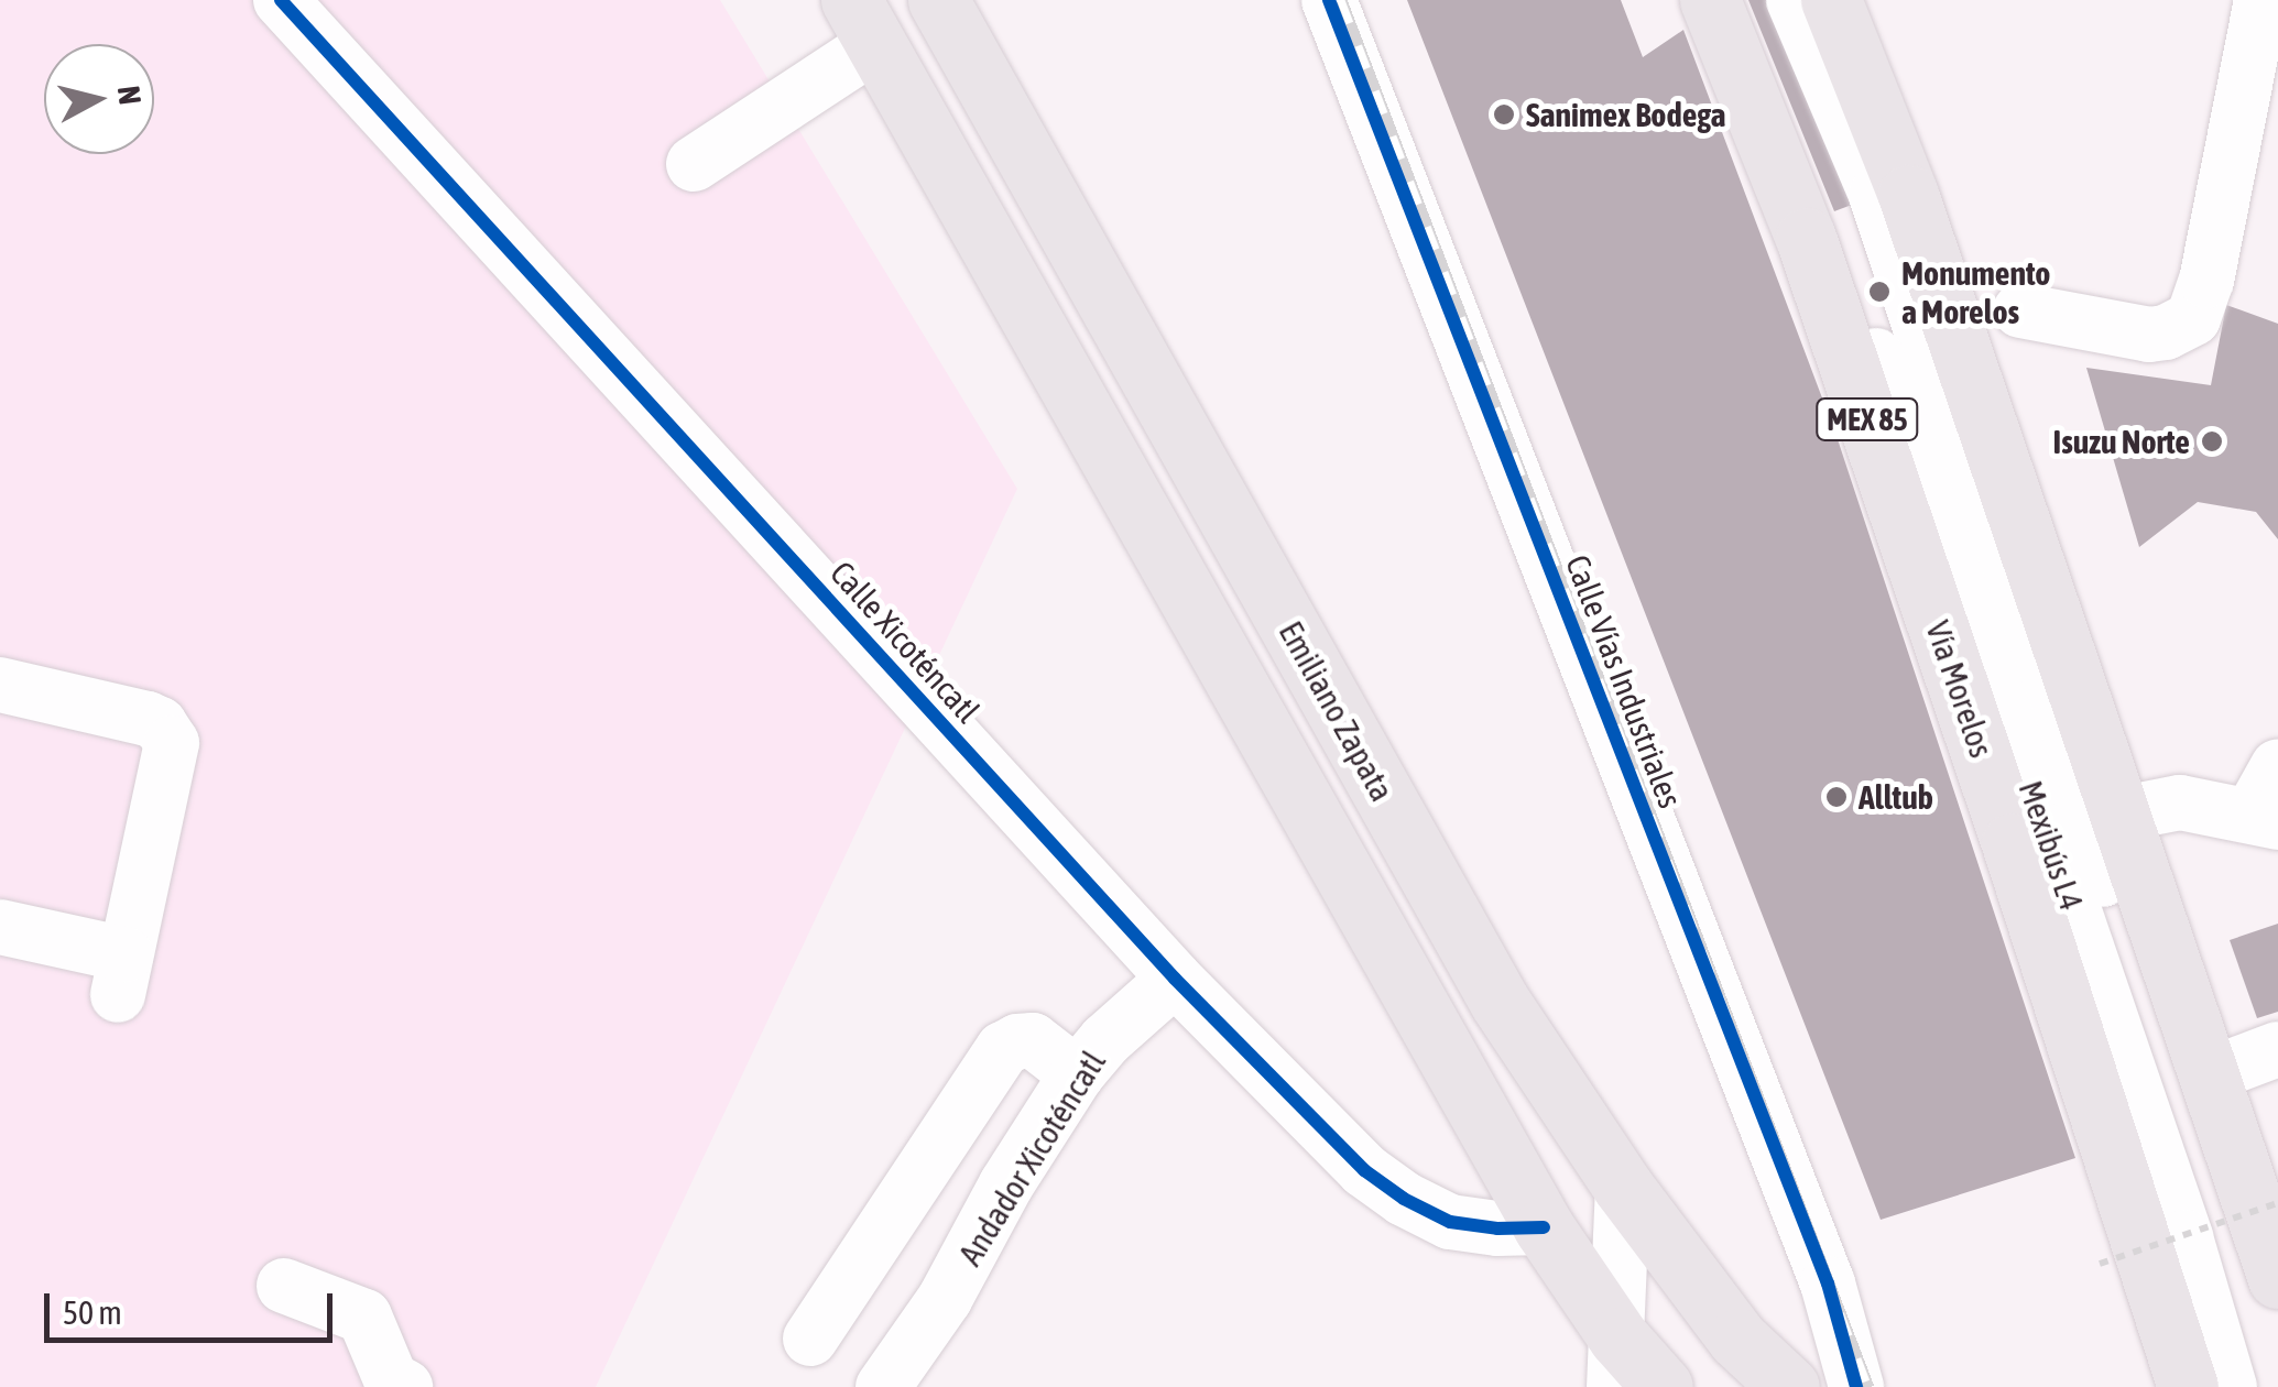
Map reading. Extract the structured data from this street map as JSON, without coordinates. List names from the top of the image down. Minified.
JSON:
{"streets":{"main road":["MEX 85","Vía Morelos","Emiliano Zapata"],"street":["Calle Xicoténcatl","Calle Vías Industriales","Mexibús L4","Andador Xicoténcatl"]},"crossings":[["Calle Xicoténcatl","Andador Xicoténcatl"],["Vía Morelos","Mexibús L4"]],"places":["Sanimex Bodega","Monumento a Morelos","Isuzu Norte","Alltub"],"scale_bar":"50 m","north":"right"}
